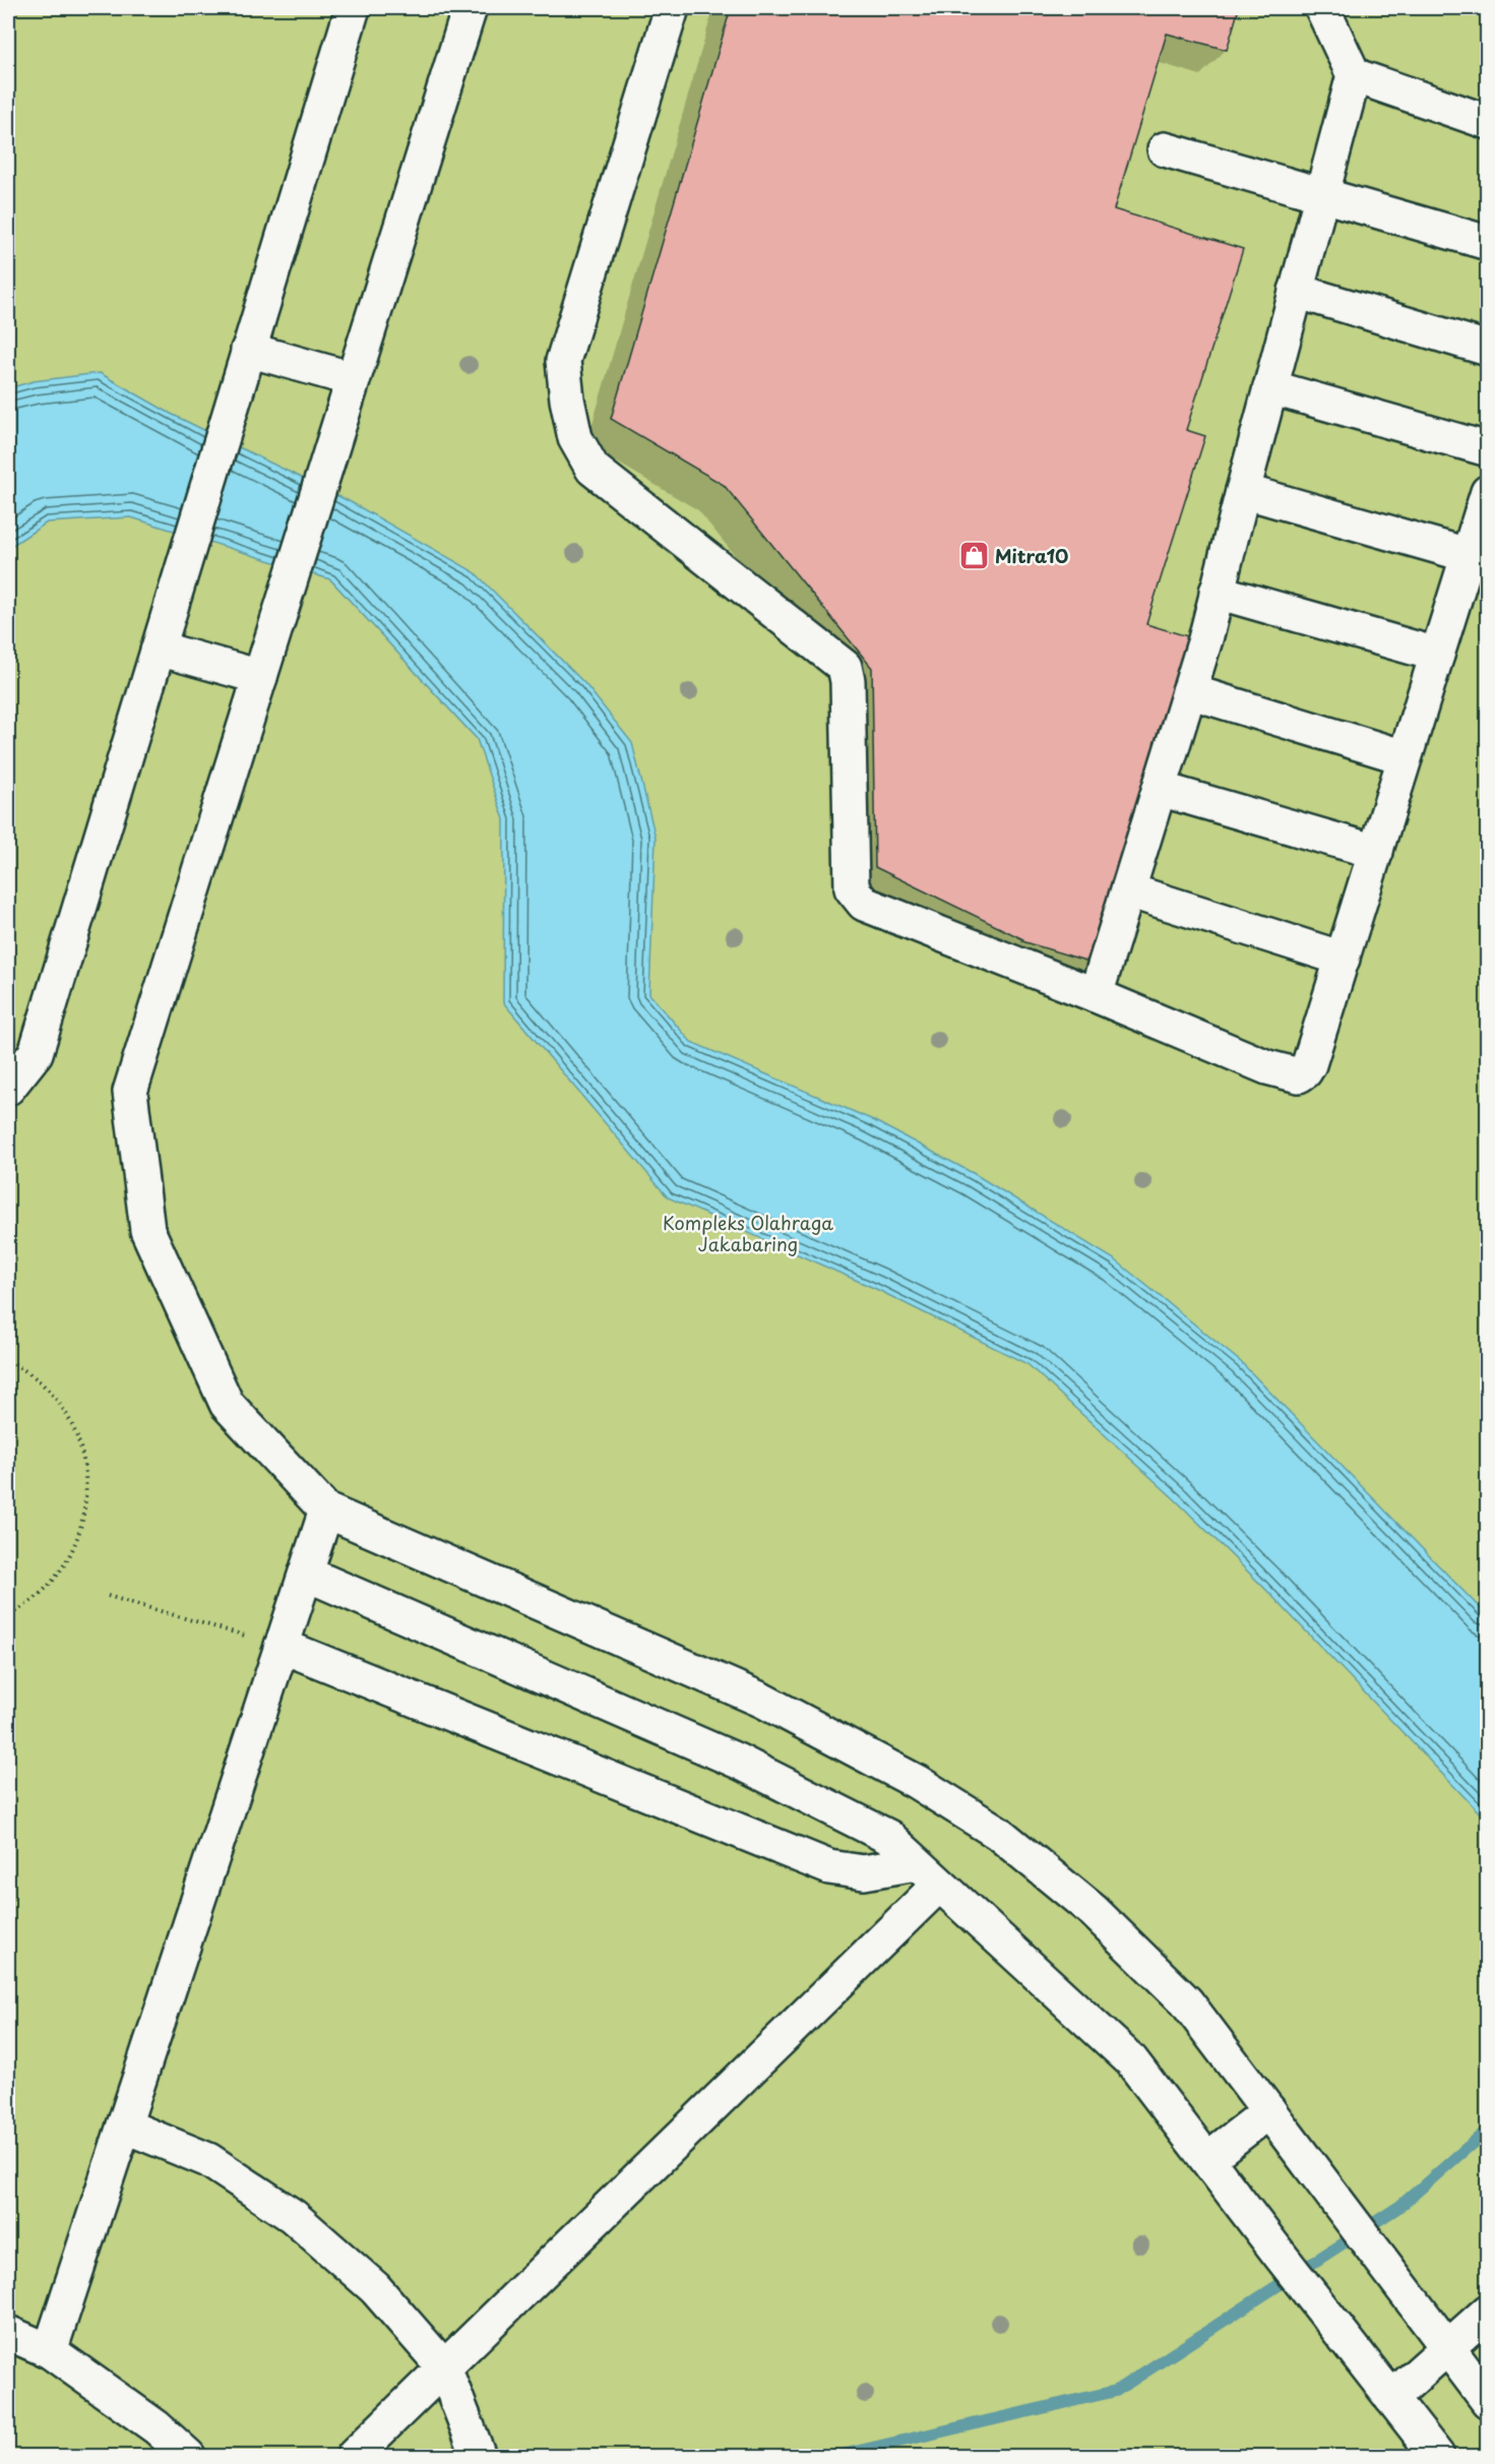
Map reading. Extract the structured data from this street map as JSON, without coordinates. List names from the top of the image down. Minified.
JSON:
{"parks":["Kompleks Olahraga Jakabaring"],"places":{"shop":["Mitra10"]}}
